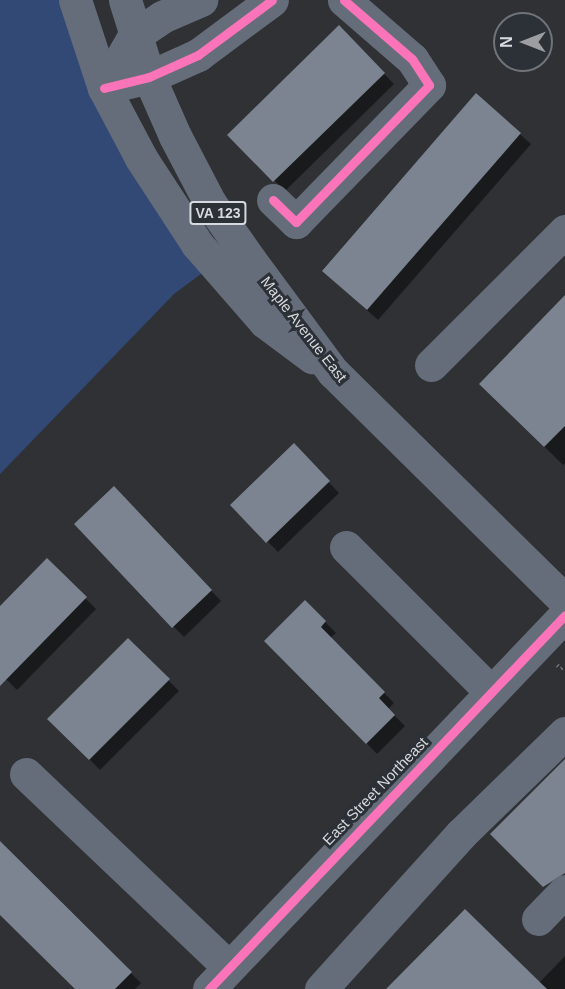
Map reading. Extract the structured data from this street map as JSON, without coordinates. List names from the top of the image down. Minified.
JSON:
{"streets":{"main road":["VA 123","Maple Avenue East","East Street Northeast"]},"crossings":[["VA 123","Maple Avenue East"]],"north":"left"}
